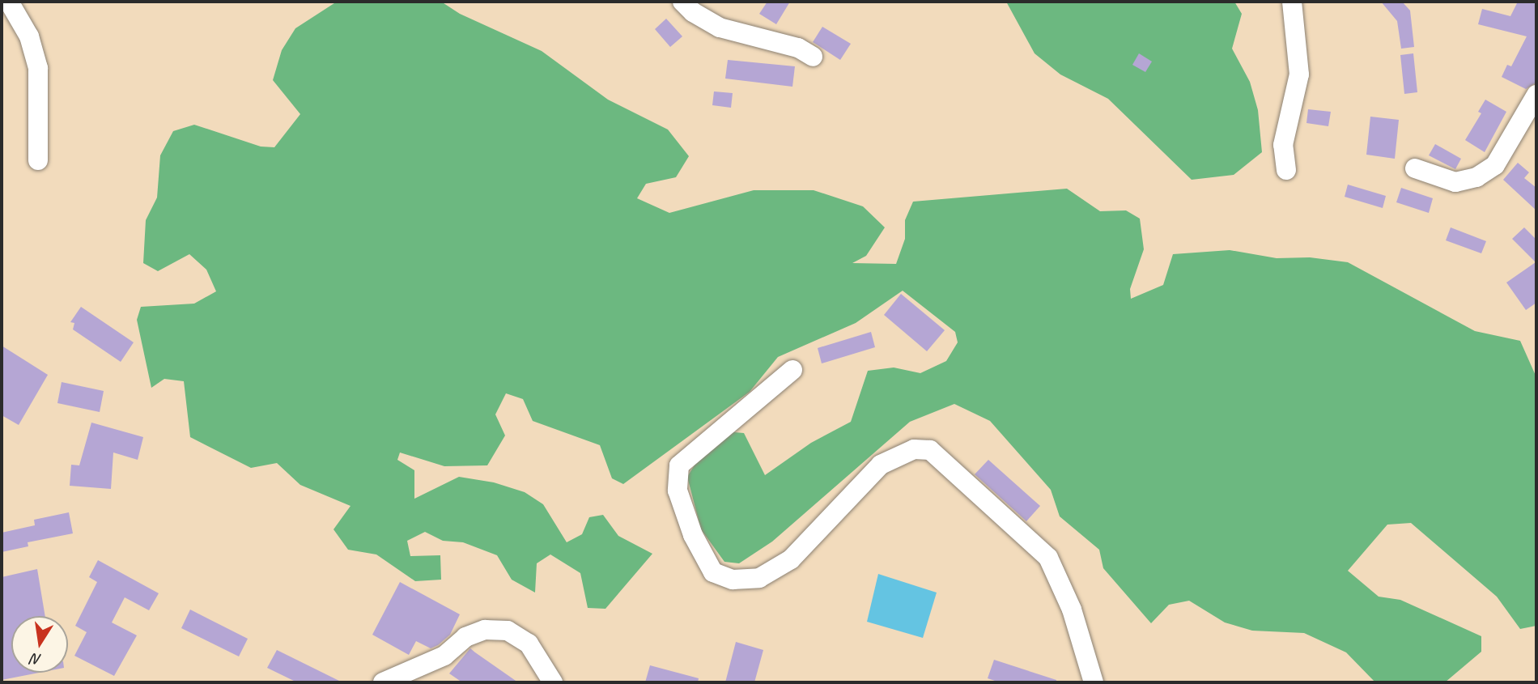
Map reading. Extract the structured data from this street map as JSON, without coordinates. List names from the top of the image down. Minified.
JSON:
{"north":"bottom"}
